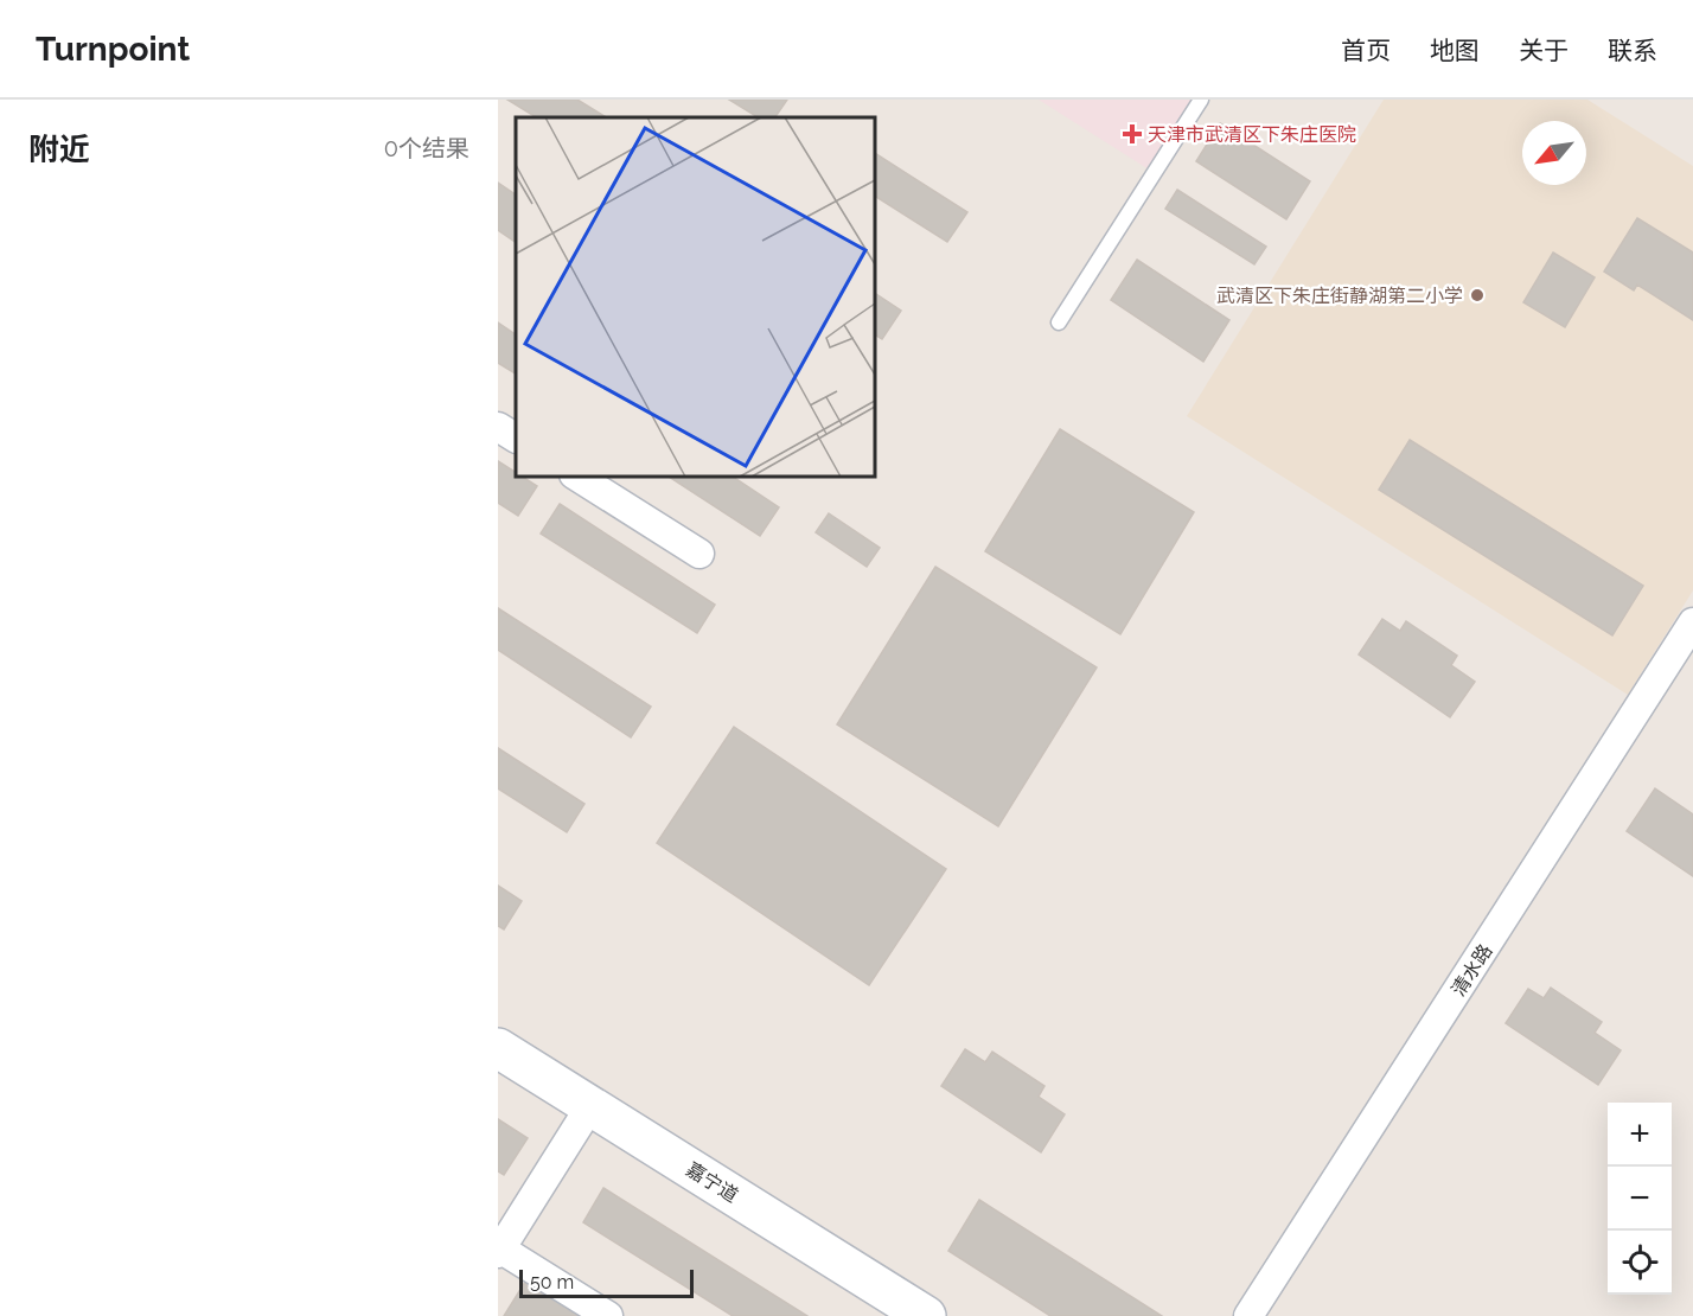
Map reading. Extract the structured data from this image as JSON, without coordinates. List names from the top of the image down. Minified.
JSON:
{"streets":{"main road":["嘉宁道"],"street":["清水路"]},"places":{"health":["天津市武清区下朱庄医院"],"other":["武清区下朱庄街静湖第二小学"]},"scale_bar":"50 m","north":"bottom left","page":{"header":"Turnpoint","nav":["首页","地图","关于","联系"],"heading":["附近","0个结果"],"map_buttons":["+","−"],"scale":"50 m"}}
